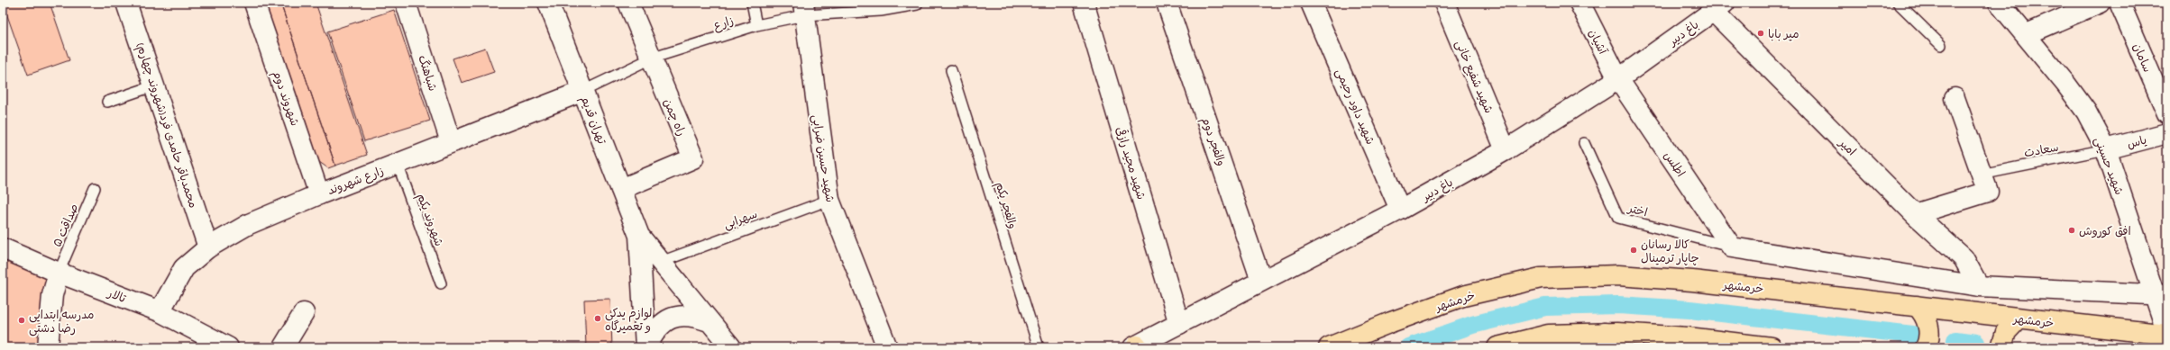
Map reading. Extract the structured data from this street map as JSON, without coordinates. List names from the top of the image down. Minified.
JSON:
{"streets":{"main road":["خرمشهر"],"street":["باغ دبیر","آشیان","سامان","شباهنگ","شهید شفیع خانی","شهروند دوم","شهید داود رحیمی","راه چمن","تهران قدیم","محمدباقر حامدی فرد(شهروند چهارم)","والفجر دوم","یاس","امیر","شهید حسین ضرابی","شهید مجید رازقی","اطلس","شهید حسینی","زارع شهروند","تالار"],"lane":["زارع","سعادت","والفجر یکم","اختر","سهرابی","شهروند یکم","صداقت ۵"]},"crossings":[["زارع","راه چمن"],["زارع","تهران قدیم"],["زارع","شهید حسین ضرابی"],["زارع","زارع شهروند"],["باغ دبیر","آشیان"],["باغ دبیر","شهید شفیع خانی"],["باغ دبیر","شهید داود رحیمی"],["باغ دبیر","والفجر دوم"],["باغ دبیر","امیر"],["باغ دبیر","شهید مجید رازقی"],["باغ دبیر","اطلس"],["آشیان","اطلس"],["شباهنگ","زارع شهروند"],["شهروند دوم","زارع شهروند"],["راه چمن","تهران قدیم"],["تهران قدیم","زارع شهروند"],["محمدباقر حامدی فرد(شهروند چهارم)","زارع شهروند"],["یاس","سعادت"],["یاس","شهید حسینی"],["سعادت","شهید حسینی"],["شهید حسین ضرابی","سهرابی"],["اطلس","اختر"],["شهید حسینی","خرمشهر"],["زارع شهروند","شهروند یکم"],["زارع شهروند","تالار"],["صداقت ۵","تالار"]],"places":["میر بابا","افق کوروش","کالا رسانان چاپار ترمینال","لوازم یدکی و تعمیرگاه","مدرسه ابتدایی رضا دشتی"]}
